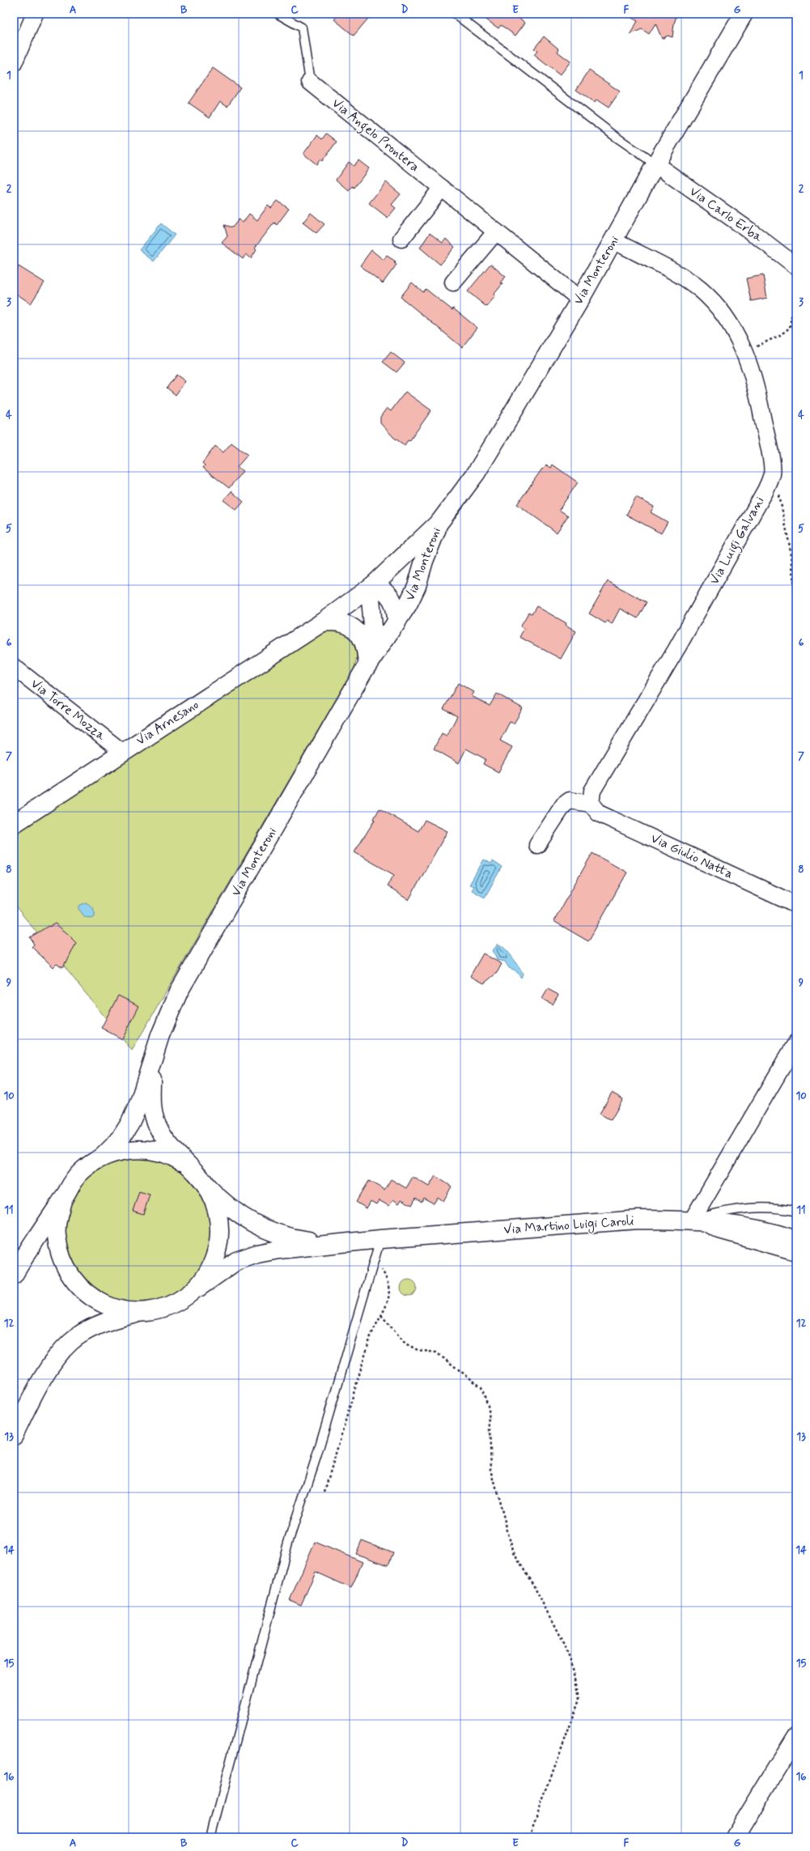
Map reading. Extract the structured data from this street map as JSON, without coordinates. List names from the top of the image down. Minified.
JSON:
{"streets":{"main road":["Via Monteroni","Via Arnesano","Via Martino Luigi Caroli"],"street":["Via Angelo Prontera","Via Carlo Erba","Via Luigi Galvani","Via Torre Mozza","Via Giulio Natta"]},"crossings":[["Via Angelo Prontera","Via Monteroni"],["Via Carlo Erba","Via Monteroni"],["Via Monteroni","Via Arnesano"],["Via Monteroni","Via Martino Luigi Caroli"],["Via Luigi Galvani","Via Giulio Natta"],["Via Torre Mozza","Via Arnesano"]],"grid":{"columns":["A","B","C","D","E","F","G"],"rows":["1","2","3","4","5","6","7","8","9","10","11","12","13","14","15","16"]}}
